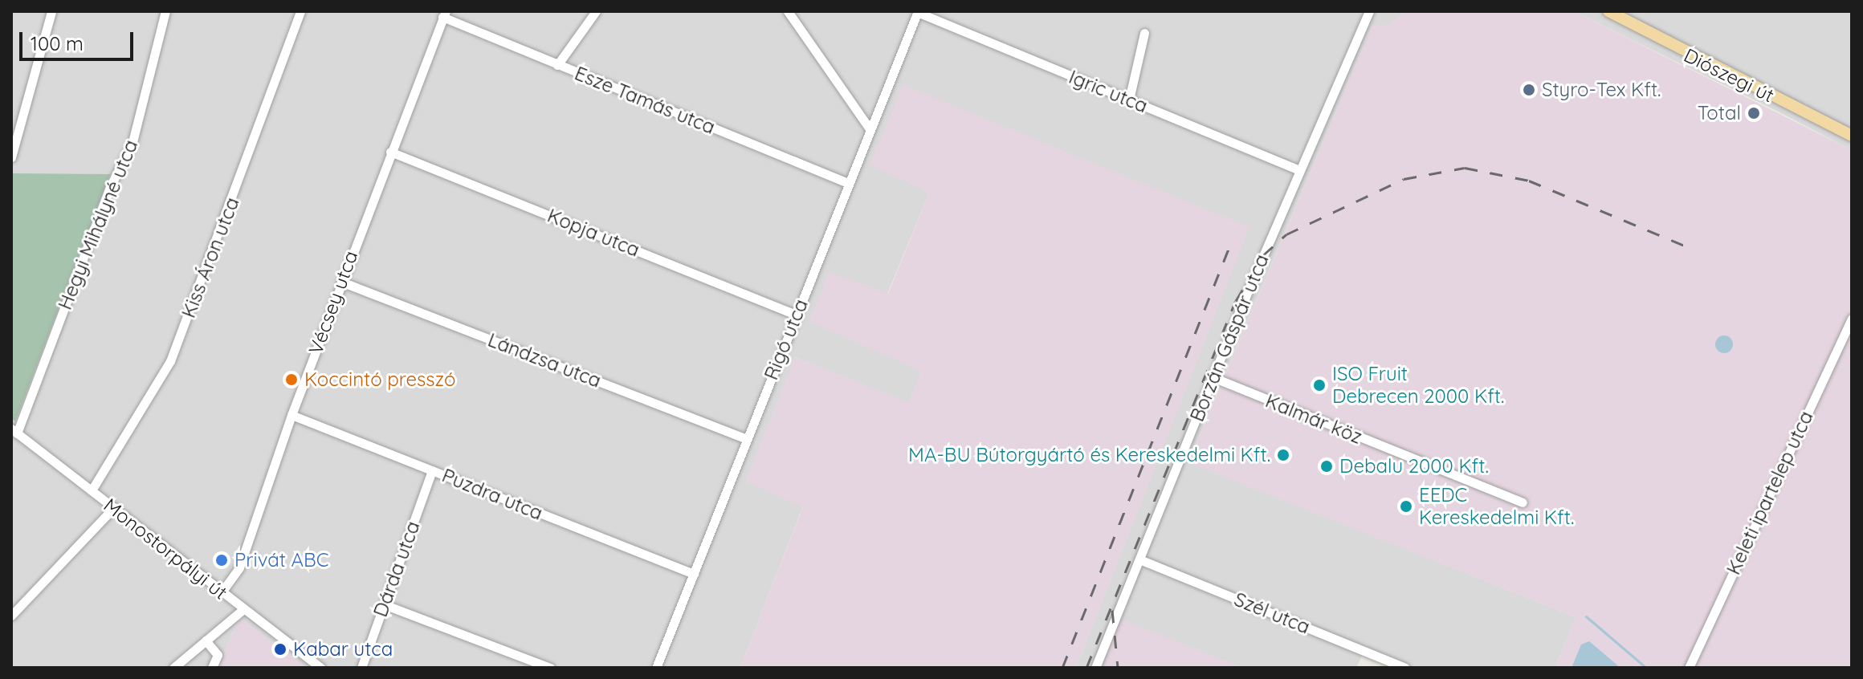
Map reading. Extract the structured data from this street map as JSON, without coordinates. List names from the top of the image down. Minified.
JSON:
{"streets":{"main road":["Diószegi út"],"street":["Igric utca","Esze Tamás utca","Hegyi Mihályné utca","Kopja utca","Kiss Áron utca","Vécsey utca","Borzán Gáspár utca","Rigó utca","Lándzsa utca","Kalmár köz","Keleti ipartelep utca","Puzdra utca","Monostorpályi út","Dárda utca","Szél utca"]},"crossings":[["Igric utca","Borzán Gáspár utca"],["Igric utca","Rigó utca"],["Esze Tamás utca","Vécsey utca"],["Esze Tamás utca","Rigó utca"],["Hegyi Mihályné utca","Monostorpályi út"],["Kopja utca","Vécsey utca"],["Kopja utca","Rigó utca"],["Kiss Áron utca","Monostorpályi út"],["Vécsey utca","Lándzsa utca"],["Vécsey utca","Puzdra utca"],["Vécsey utca","Monostorpályi út"],["Borzán Gáspár utca","Kalmár köz"],["Borzán Gáspár utca","Szél utca"],["Rigó utca","Lándzsa utca"],["Rigó utca","Puzdra utca"],["Puzdra utca","Dárda utca"]],"places":["Styro-Tex Kft.","Total","Koccintó presszó","ISO Fruit Debrecen 2000 Kft.","MA-BU Bútorgyártó és Kereskedelmi Kft.","Debalu 2000 Kft.","EEDC Kereskedelmi Kft.","Privát ABC","Kabar utca"],"scale_bar":"100 m"}
